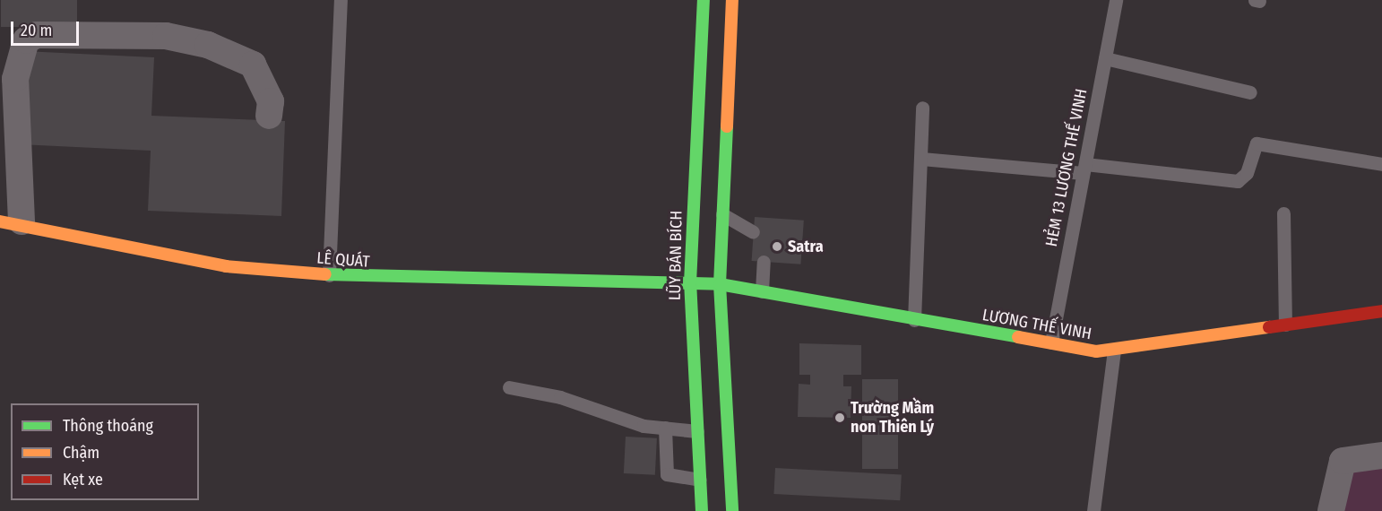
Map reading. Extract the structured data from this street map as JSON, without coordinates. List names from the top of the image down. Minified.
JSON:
{"streets":{"street":["LŨY BÁN BÍCH","LÊ QUÁT","LƯƠNG THẾ VINH"],"lane":["HẺM 13 LƯƠNG THẾ VINH"]},"crossings":[["HẺM 13 LƯƠNG THẾ VINH","LƯƠNG THẾ VINH"],["LŨY BÁN BÍCH","LÊ QUÁT"],["LÊ QUÁT","LƯƠNG THẾ VINH"]],"places":["Satra","Trường Mầm non Thiên Lý"],"legend":["Thông thoáng","Chậm","Kẹt xe"],"scale_bar":"20 m"}
